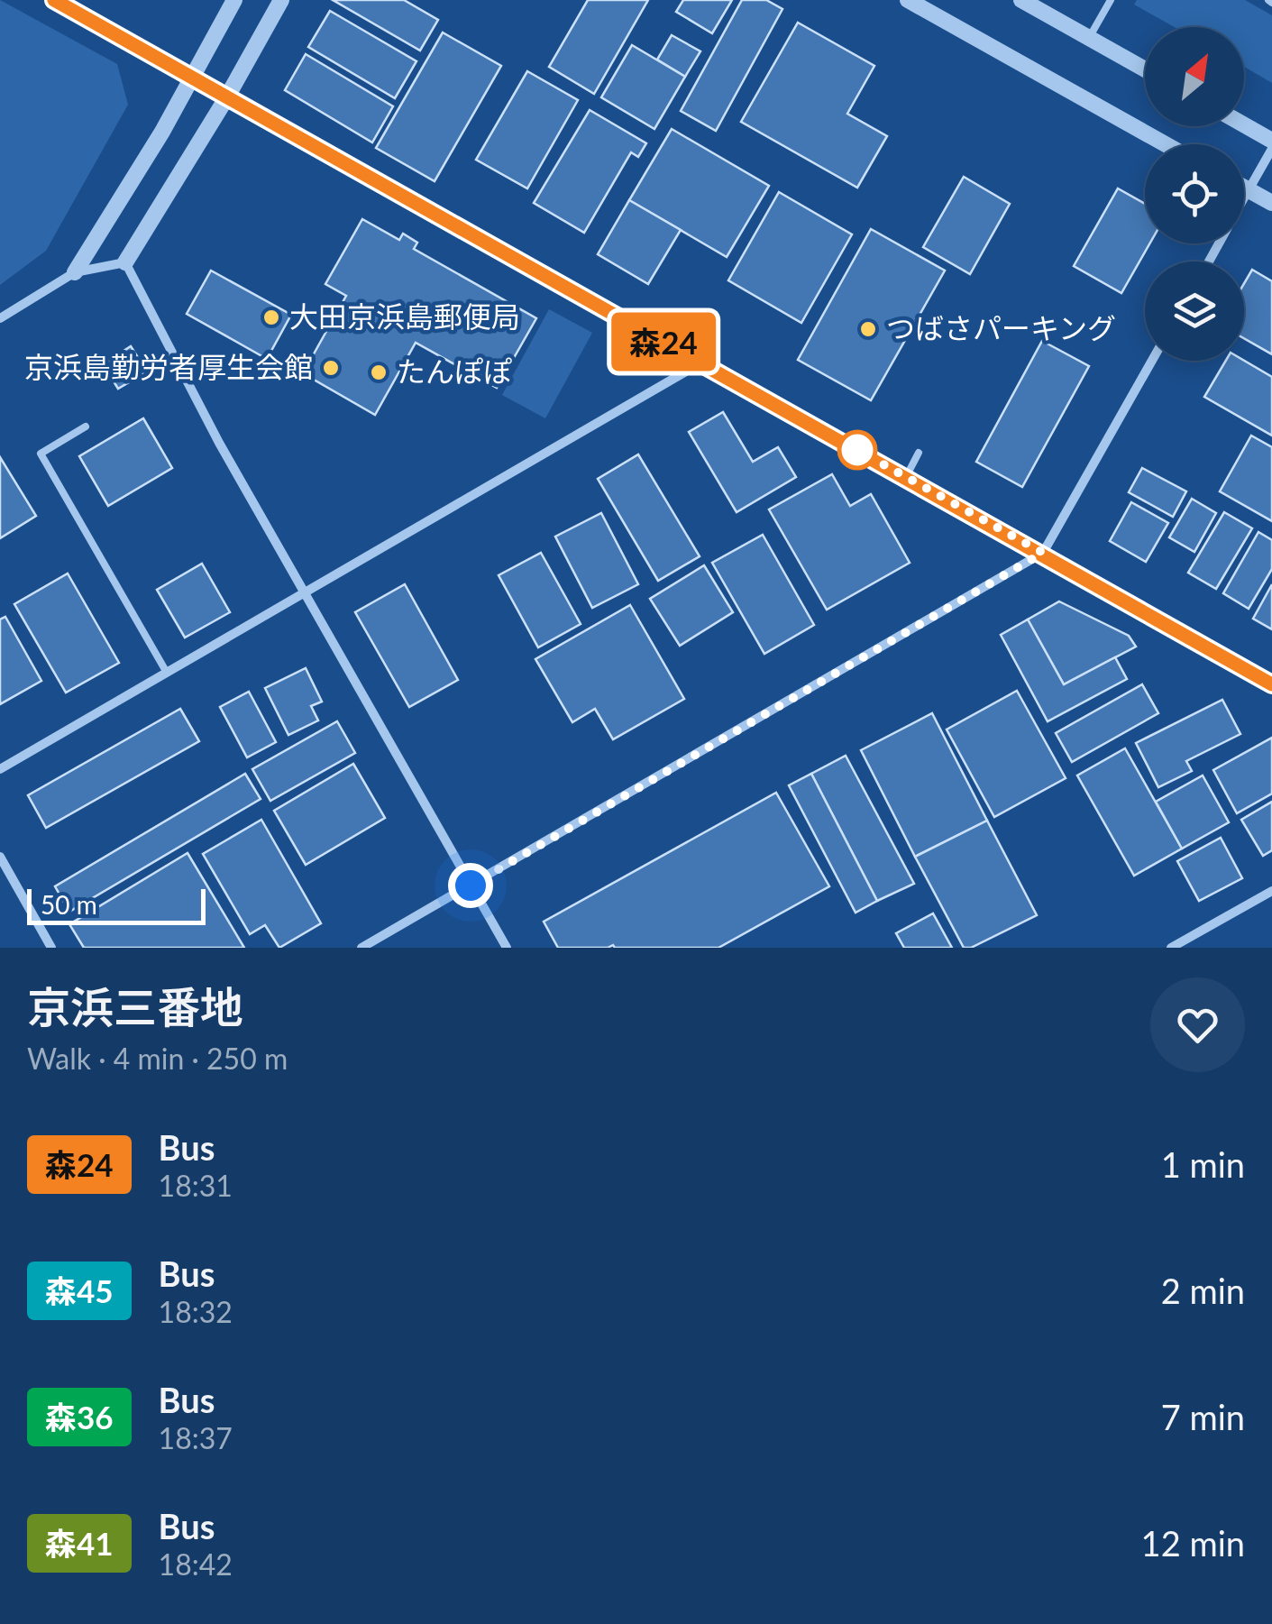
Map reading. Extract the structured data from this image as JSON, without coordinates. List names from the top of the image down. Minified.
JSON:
{"places":["大田京浜島郵便局","つばさパーキング","京浜島勤労者厚生会館","たんぽぽ"],"lines":["bus line 森24"],"scale_bar":"50 m","north":"top right","page":{"on_map":"森24","scale":"50 m","heading":["京浜三番地","Walk · 4 min · 250 m"],"list":[{"mark":"森24","name":"Bus","note":"18:31","value":"1 min"},{"mark":"森45","name":"Bus","note":"18:32","value":"2 min"},{"mark":"森36","name":"Bus","note":"18:37","value":"7 min"},{"mark":"森41","name":"Bus","note":"18:42","value":"12 min"}]}}
